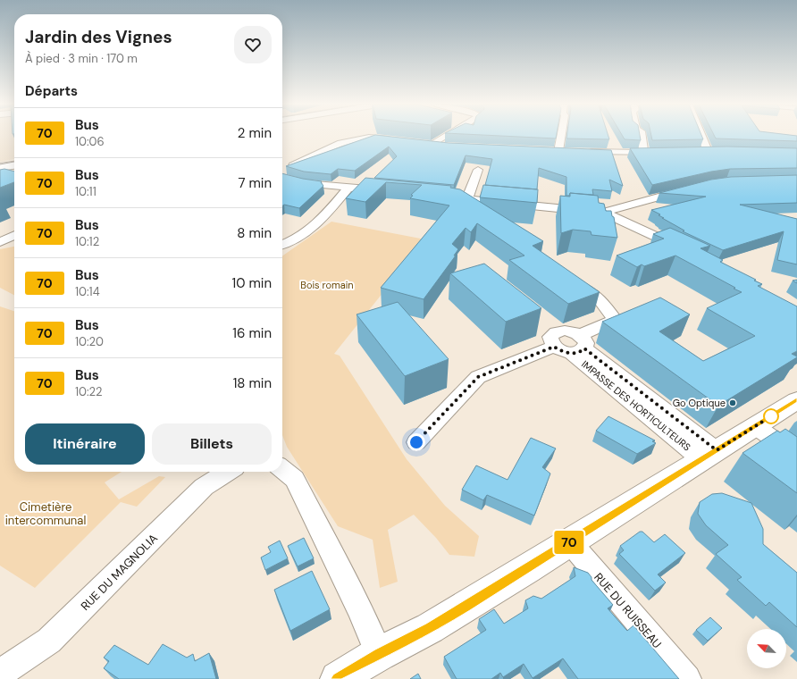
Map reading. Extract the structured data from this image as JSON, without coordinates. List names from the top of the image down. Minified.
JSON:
{"streets":{"street":["IMPASSE DES HORTICULTEURS","RUE DU MAGNOLIA","RUE DU RUISSEAU"]},"parks":["Bois romain","Cimetière intercommunal"],"places":["Go Optique"],"lines":["bus line 70"],"north":"top left","page":{"on_map":"70","heading":[["Jardin des Vignes","À pied · 3 min · 170 m"],"Départs"],"list":[{"mark":"70","name":"Bus","note":"10:06","value":"2 min"},{"mark":"70","name":"Bus","note":"10:11","value":"7 min"},{"mark":"70","name":"Bus","note":"10:12","value":"8 min"},{"mark":"70","name":"Bus","note":"10:14","value":"10 min"},{"mark":"70","name":"Bus","note":"10:20","value":"16 min"},{"mark":"70","name":"Bus","note":"10:22","value":"18 min"}],"buttons":["Itinéraire","Billets"]}}
